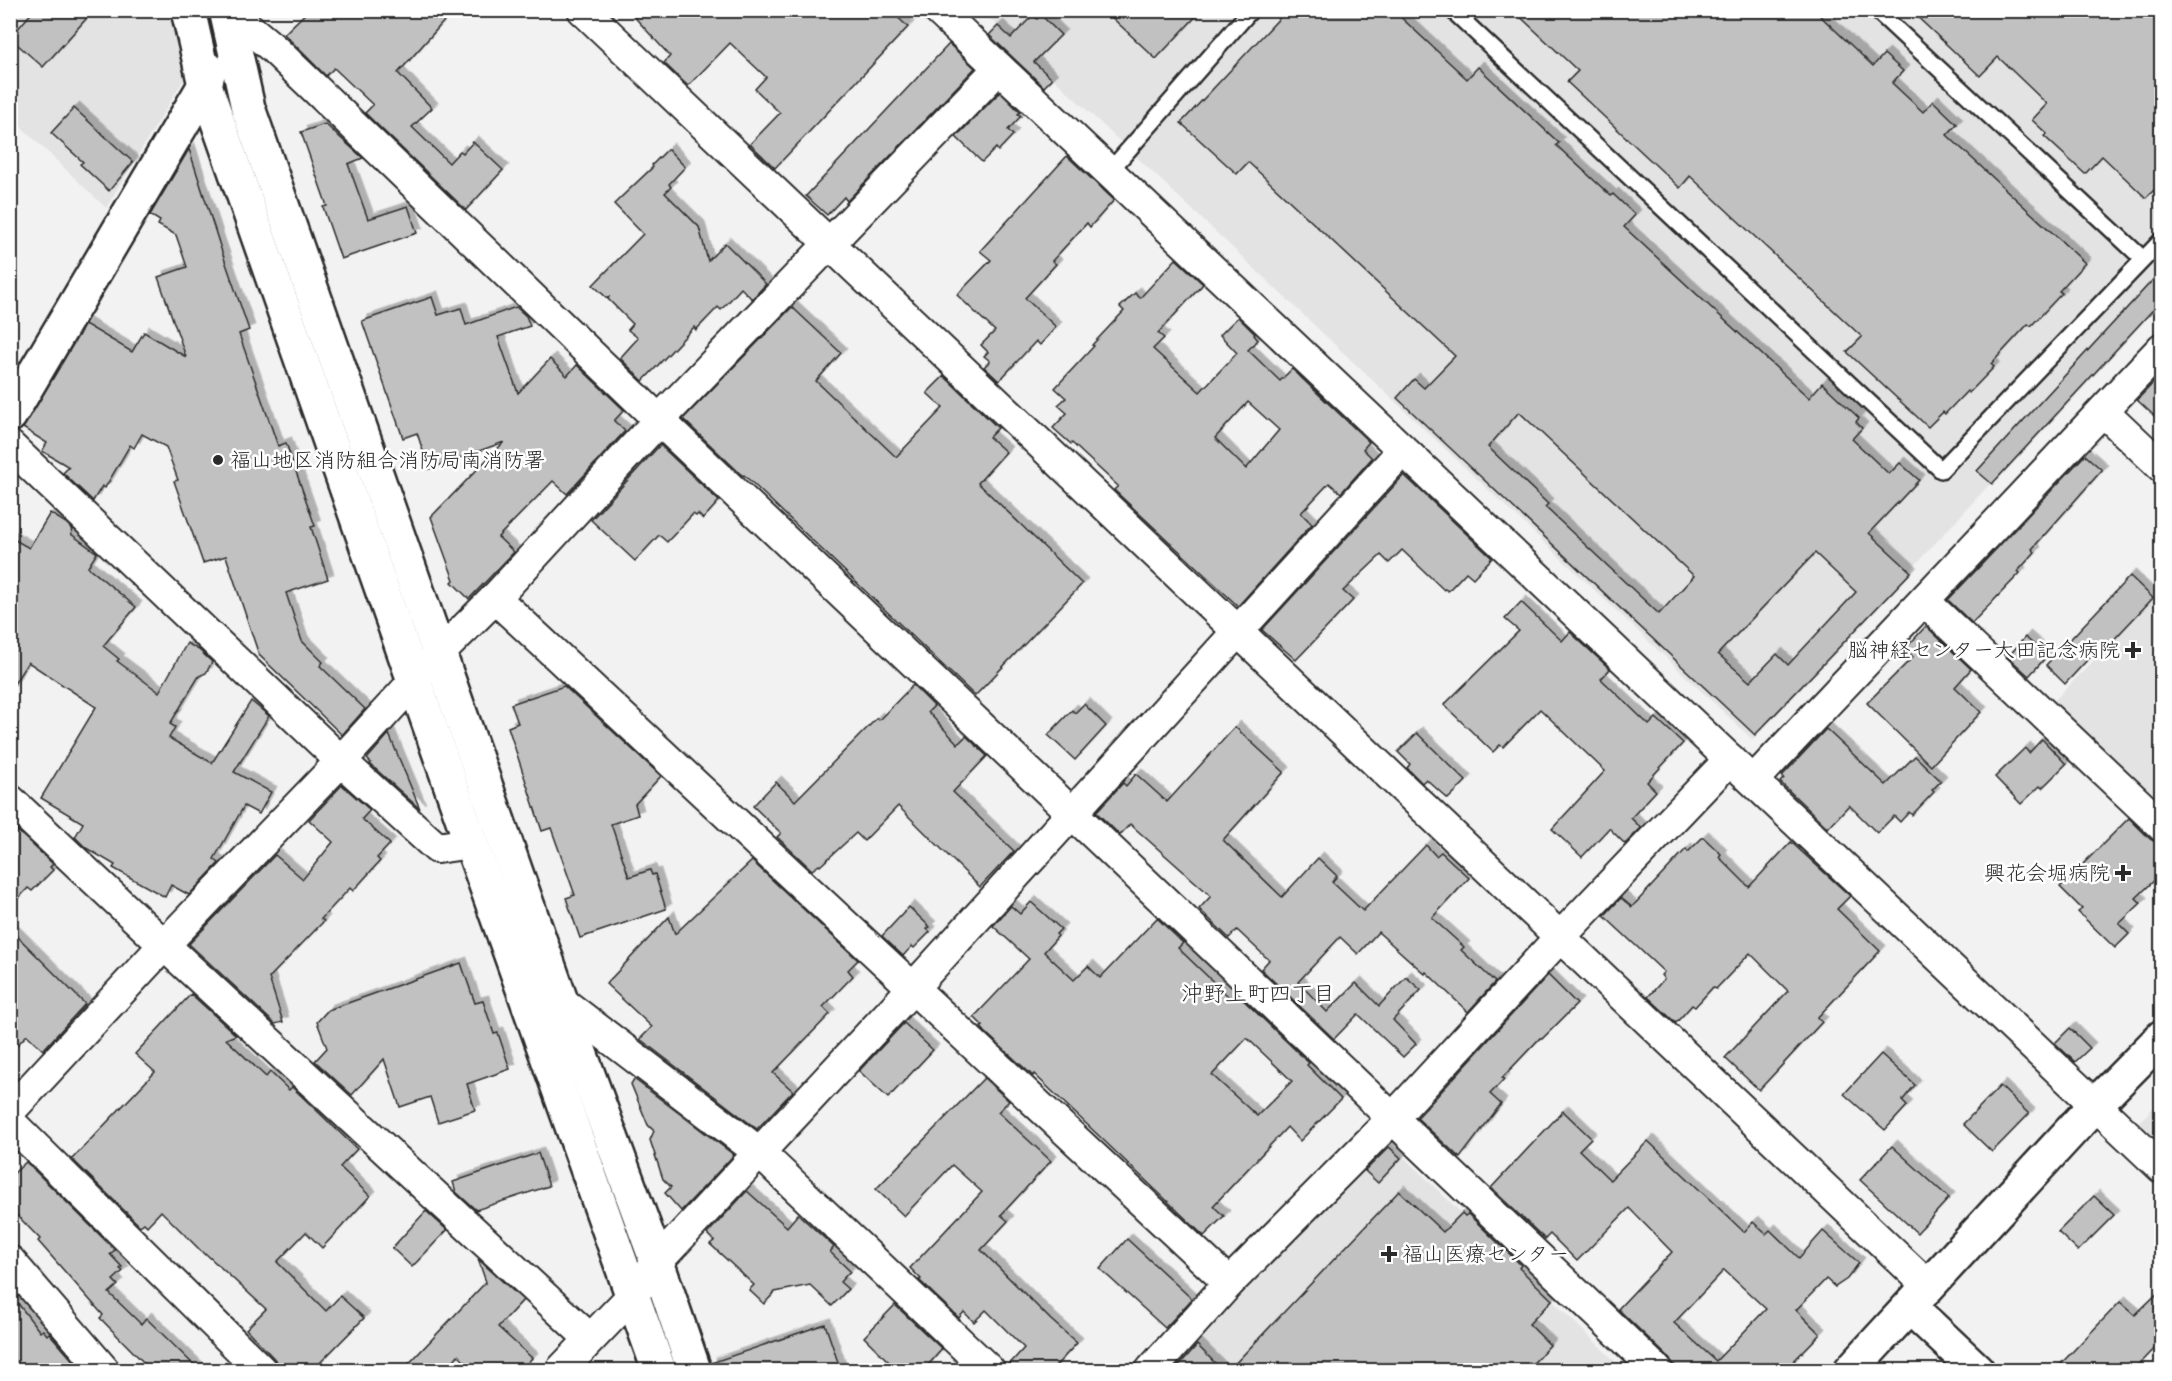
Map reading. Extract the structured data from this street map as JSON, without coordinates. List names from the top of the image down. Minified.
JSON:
{"districts":["沖野上町四丁目"],"places":{"other":["福山地区消防組合消防局南消防署"],"health":["脳神経センター大田記念病院","興花会堀病院","福山医療センター"]}}
